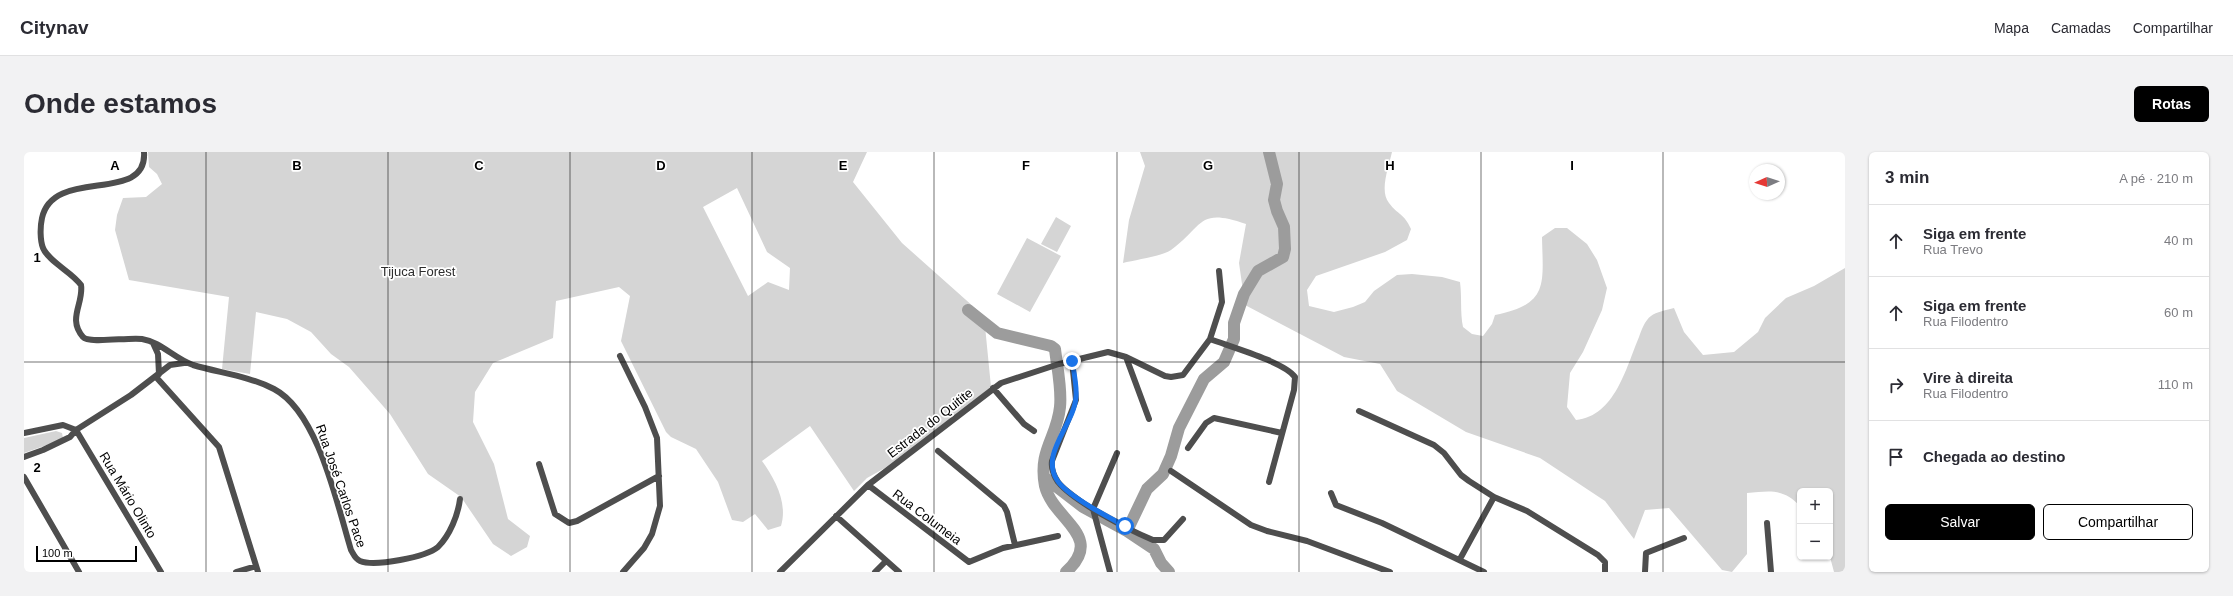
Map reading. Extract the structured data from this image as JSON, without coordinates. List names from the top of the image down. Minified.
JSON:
{"streets":{"street":["Estrada do Quitite","Rua José Carlos Pace","Rua Mário Olinto","Rua Columeia"]},"crossings":[["Estrada do Quitite","Rua Columeia"]],"parks":["Tijuca Forest"],"scale_bar":"100 m","north":"left","page":{"header":"Citynav","nav":["Mapa","Camadas","Compartilhar"],"buttons":["Rotas",["Salvar","Compartilhar"]],"title":"Onde estamos","heading":["3 min","A pé · 210 m"],"list":[["Siga em frente","Rua Trevo","40 m"],["Siga em frente","Rua Filodentro","60 m"],["Vire à direita","Rua Filodentro","110 m"],"Chegada ao destino"],"map_buttons":["+","−"],"scale":"100 m"},"grid":{"columns":["A","B","C","D","E","F","G","H","I"],"rows":["1","2"]}}
